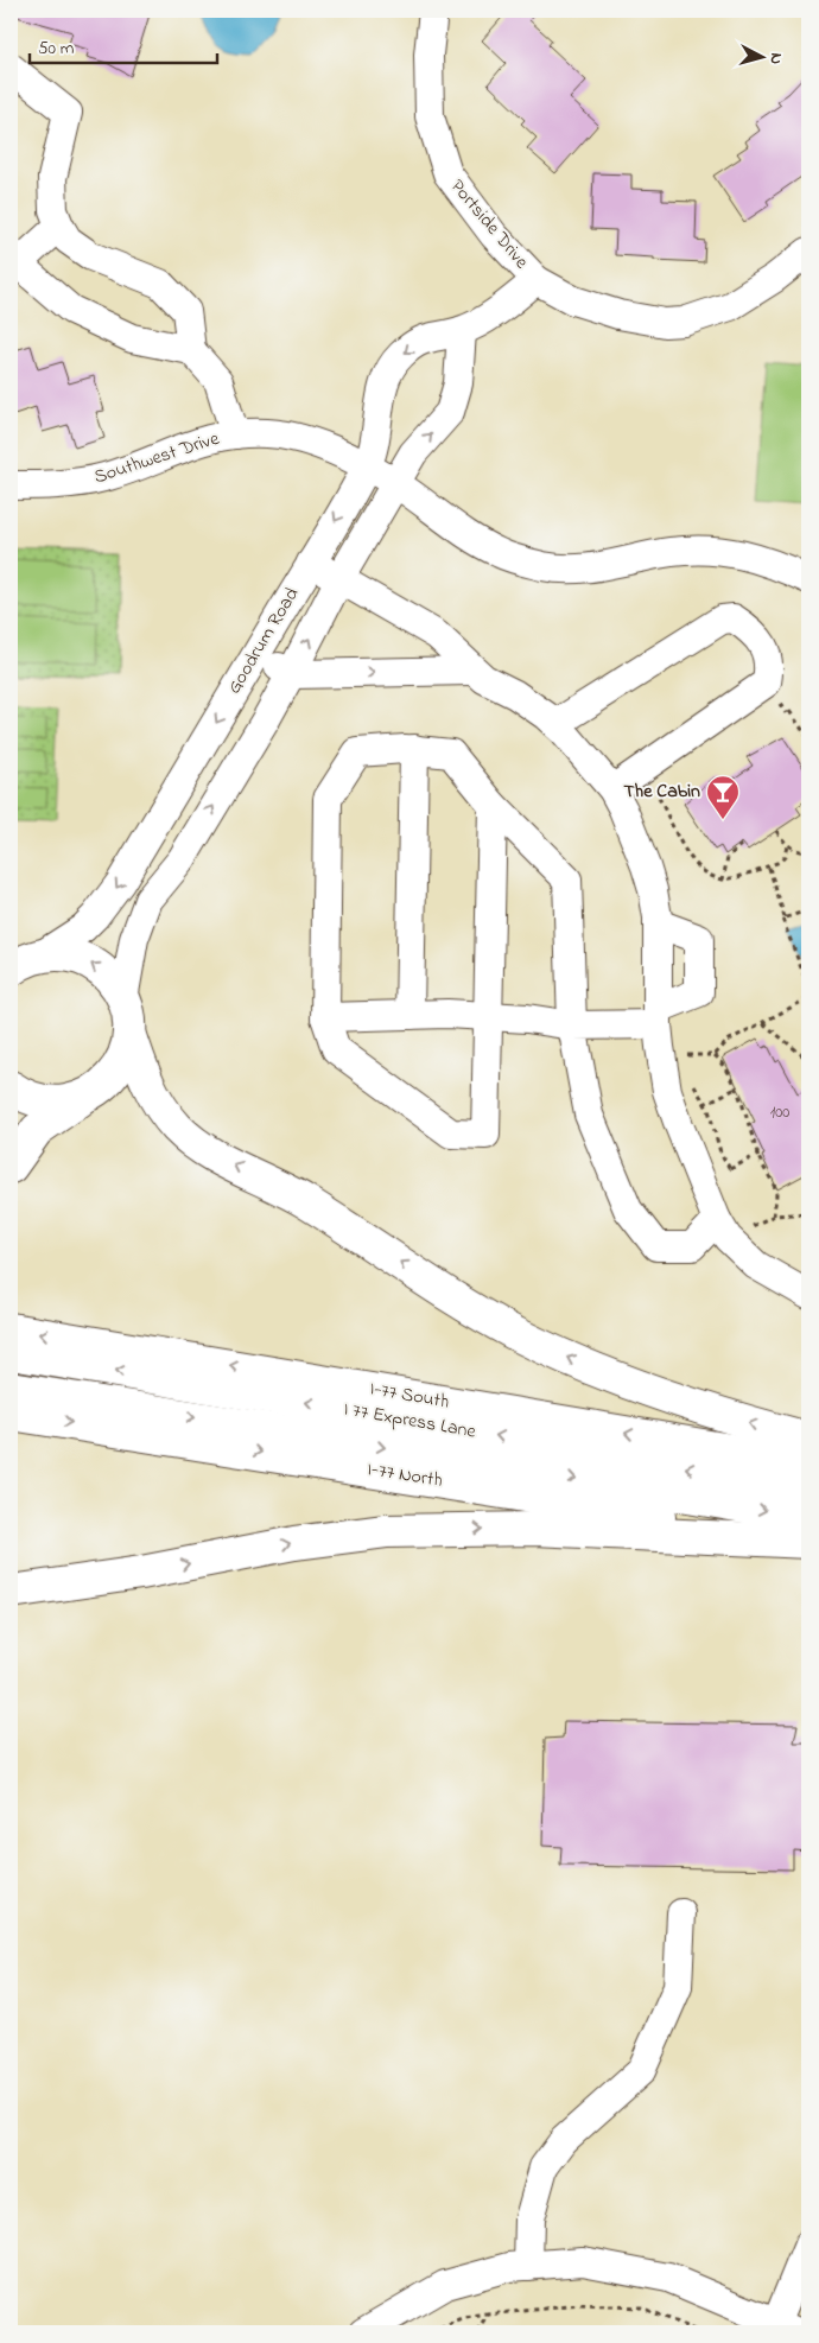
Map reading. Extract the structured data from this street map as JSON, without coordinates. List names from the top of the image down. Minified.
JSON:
{"streets":{"main road":["I-77 South","I 77 Express Lane","I-77 North"],"street":["Portside Drive","Southwest Drive","Goodrum Road"]},"crossings":[["Portside Drive","Goodrum Road"],["Southwest Drive","Goodrum Road"],["I 77 Express Lane","I-77 North"]],"places":{"bar":["The Cabin"]},"house_numbers":["100"],"scale_bar":"50 m","north":"right"}
